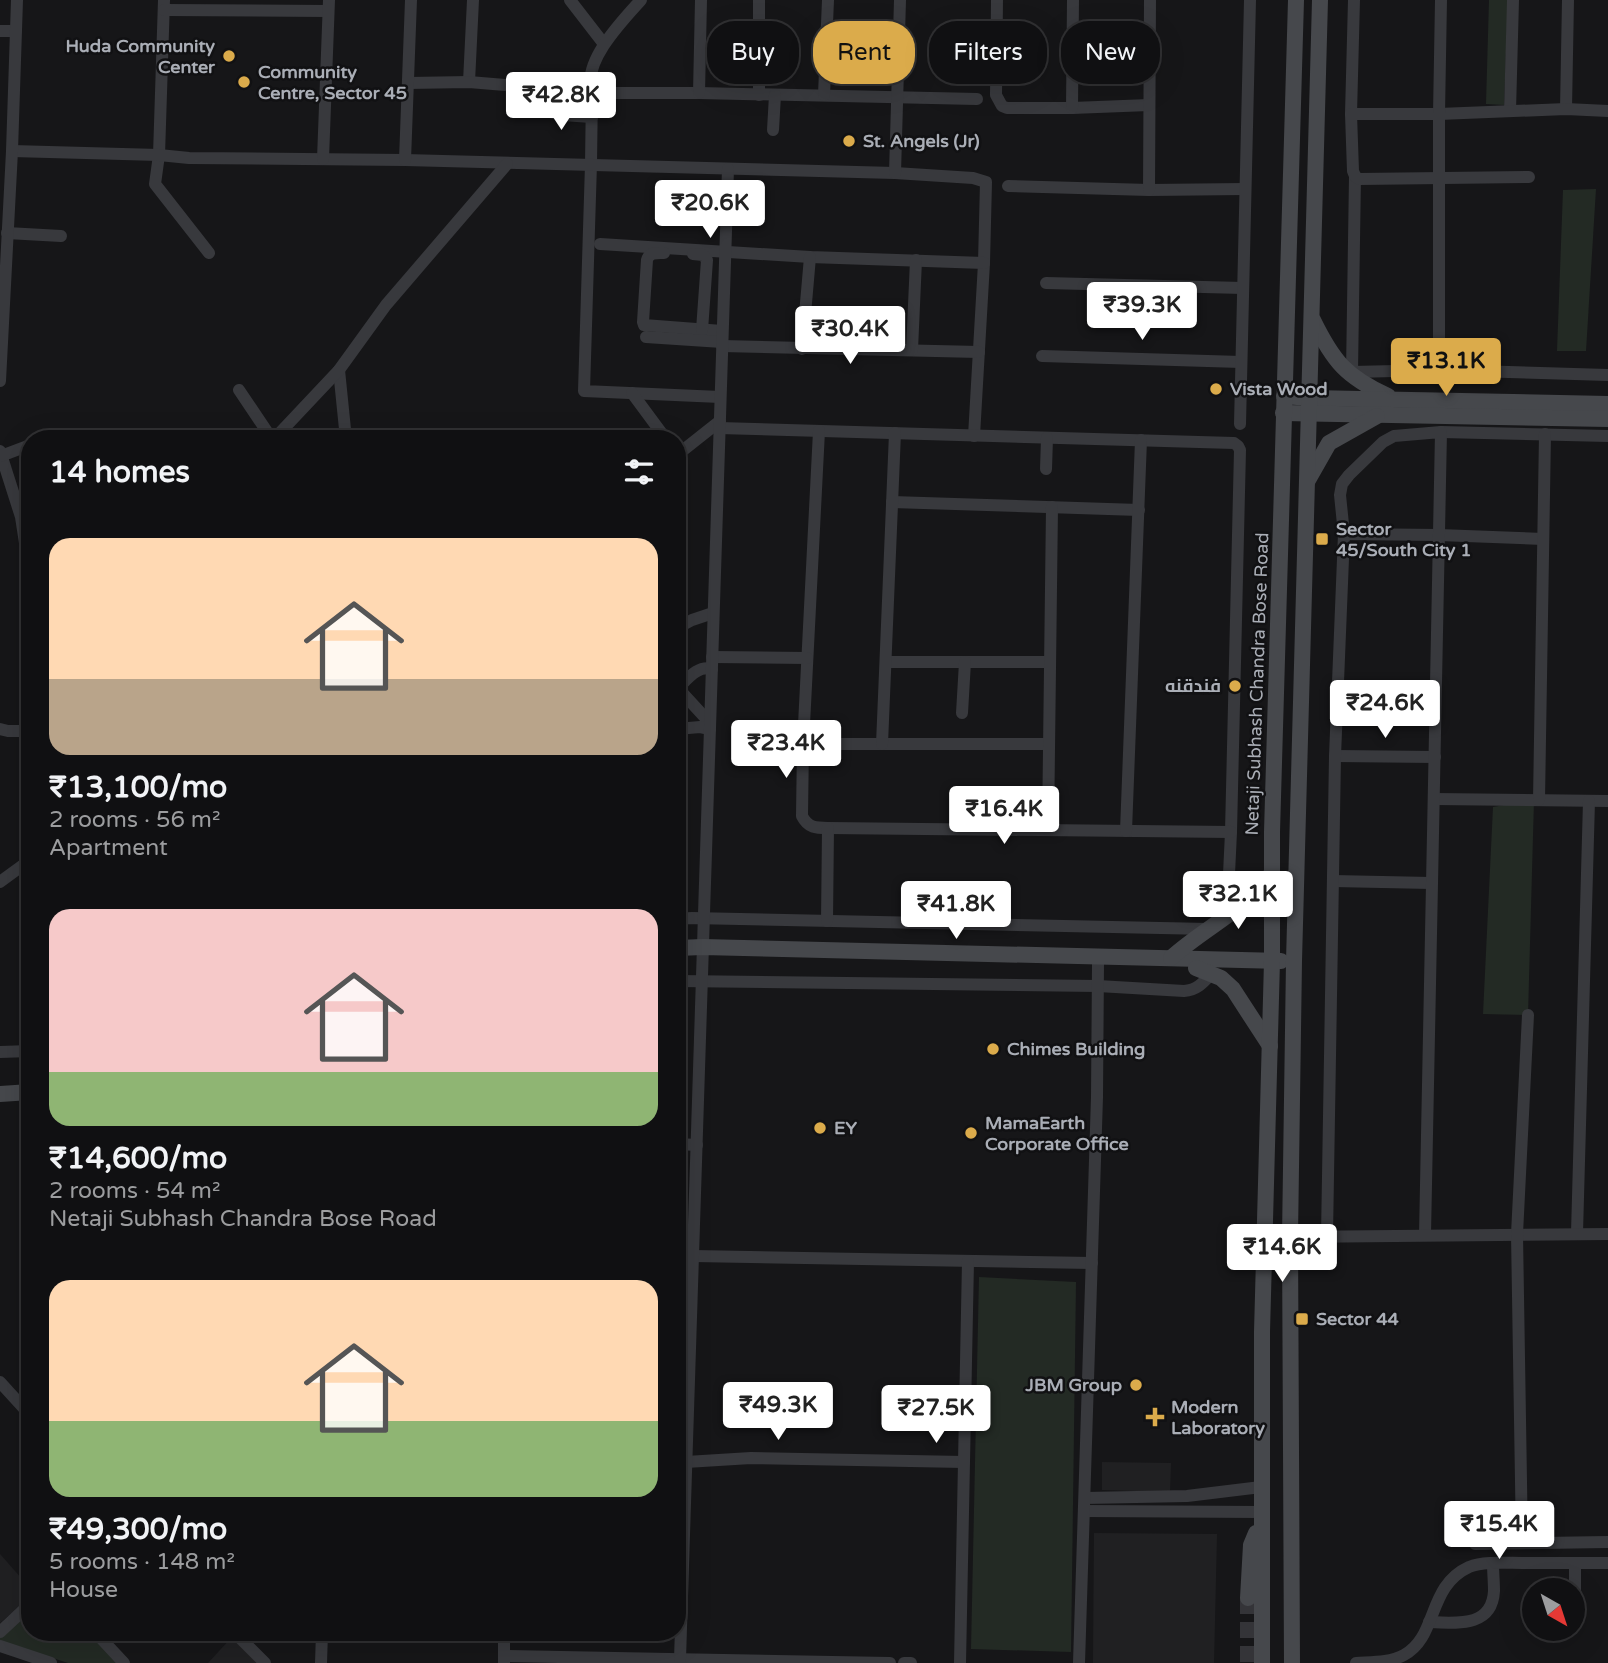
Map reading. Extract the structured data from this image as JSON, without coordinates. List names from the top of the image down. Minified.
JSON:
{"streets":{"main road":["Netaji Subhash Chandra Bose Road"]},"places":{"other":["Huda Community Center","Community Centre, Sector 45","St. Angels (Jr)","Vista Wood","فندقنه","Chimes Building","EY","MamaEarth Corporate Office","JBM Group"],"transit":["Sector 45/South City 1","Sector 44"],"health":["Modern Laboratory"]},"north":"bottom right","page":{"chip":["Buy","Rent","Filters","New"],"price":["₹42.8K","₹20.6K","₹39.3K","₹30.4K","₹13.1K","₹24.6K","₹23.4K","₹16.4K","₹32.1K","₹41.8K","₹14.6K","₹49.3K","₹27.5K","₹15.4K"],"heading":"14 homes","list":[{"name":"₹13,100/mo","note":"2 rooms · 56 m² · Apartment"},{"name":"₹14,600/mo","note":"2 rooms · 54 m² · Netaji Subhash Chandra Bose Road"},{"name":"₹49,300/mo","note":"5 rooms · 148 m² · House"}]}}
